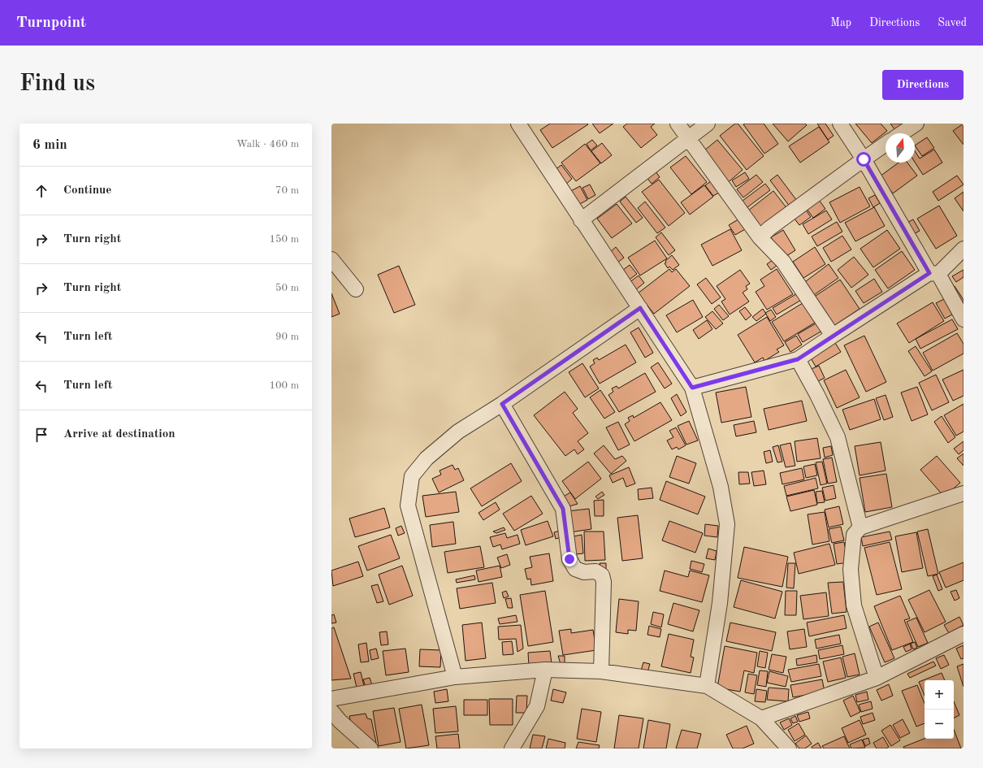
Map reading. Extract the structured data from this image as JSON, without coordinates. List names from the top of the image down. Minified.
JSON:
{"north":"top","page":{"header":"Turnpoint","nav":["Map","Directions","Saved"],"buttons":"Directions","title":"Find us","heading":["6 min","Walk · 460 m"],"list":[["Continue","70 m"],["Turn right","150 m"],["Turn right","50 m"],["Turn left","90 m"],["Turn left","100 m"],"Arrive at destination"],"map_buttons":["+","−"]}}
